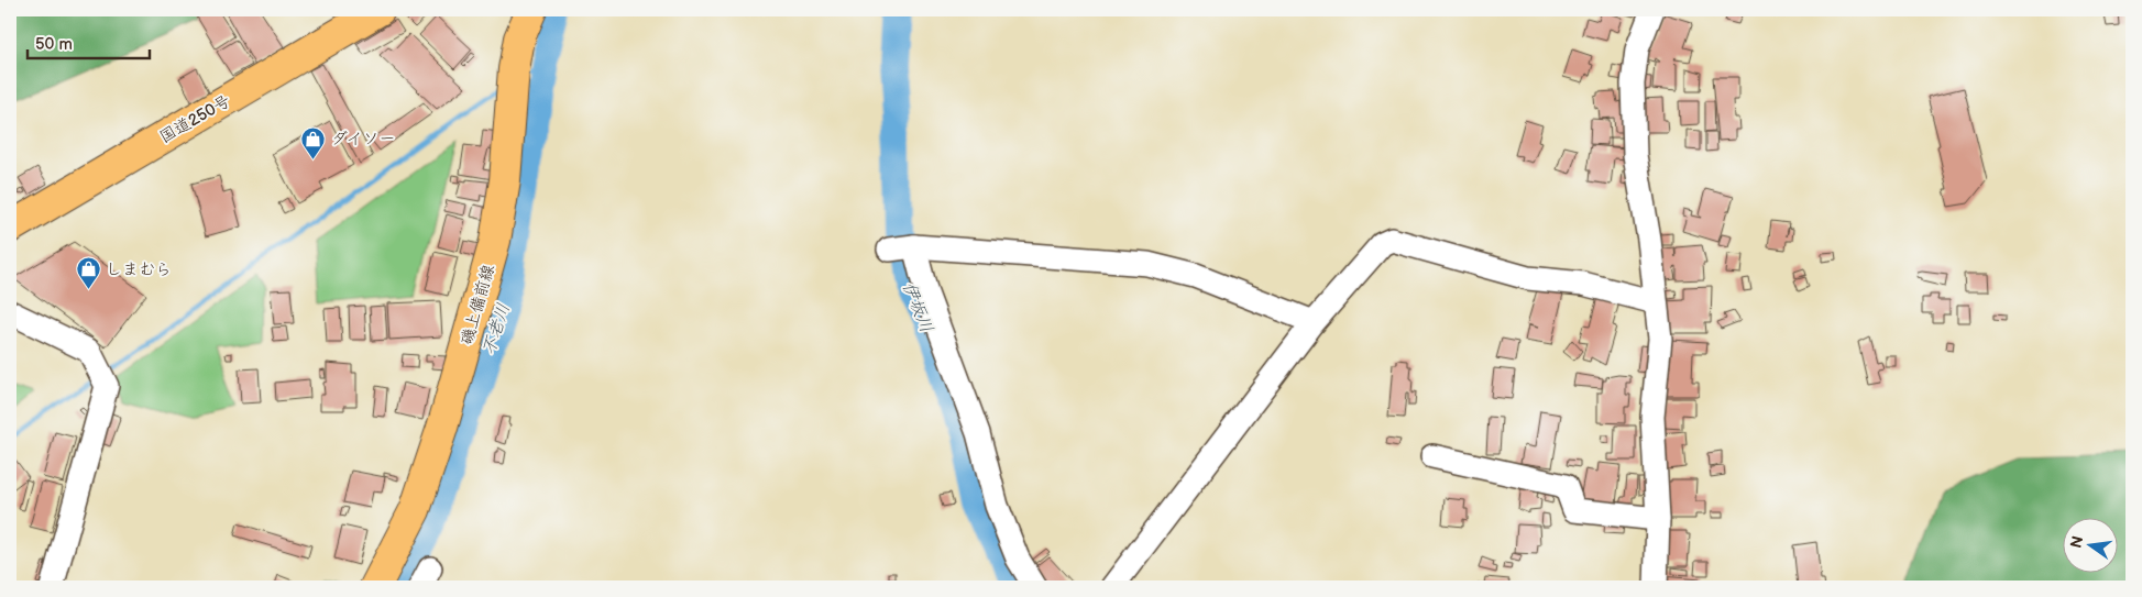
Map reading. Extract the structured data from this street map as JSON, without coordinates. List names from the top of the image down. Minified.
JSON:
{"streets":{"main road":["国道250号","磯上備前線"]},"water":["伊坂川","不老川"],"places":{"shop":["ダイソー","しまむら"]},"scale_bar":"50 m","north":"left"}
